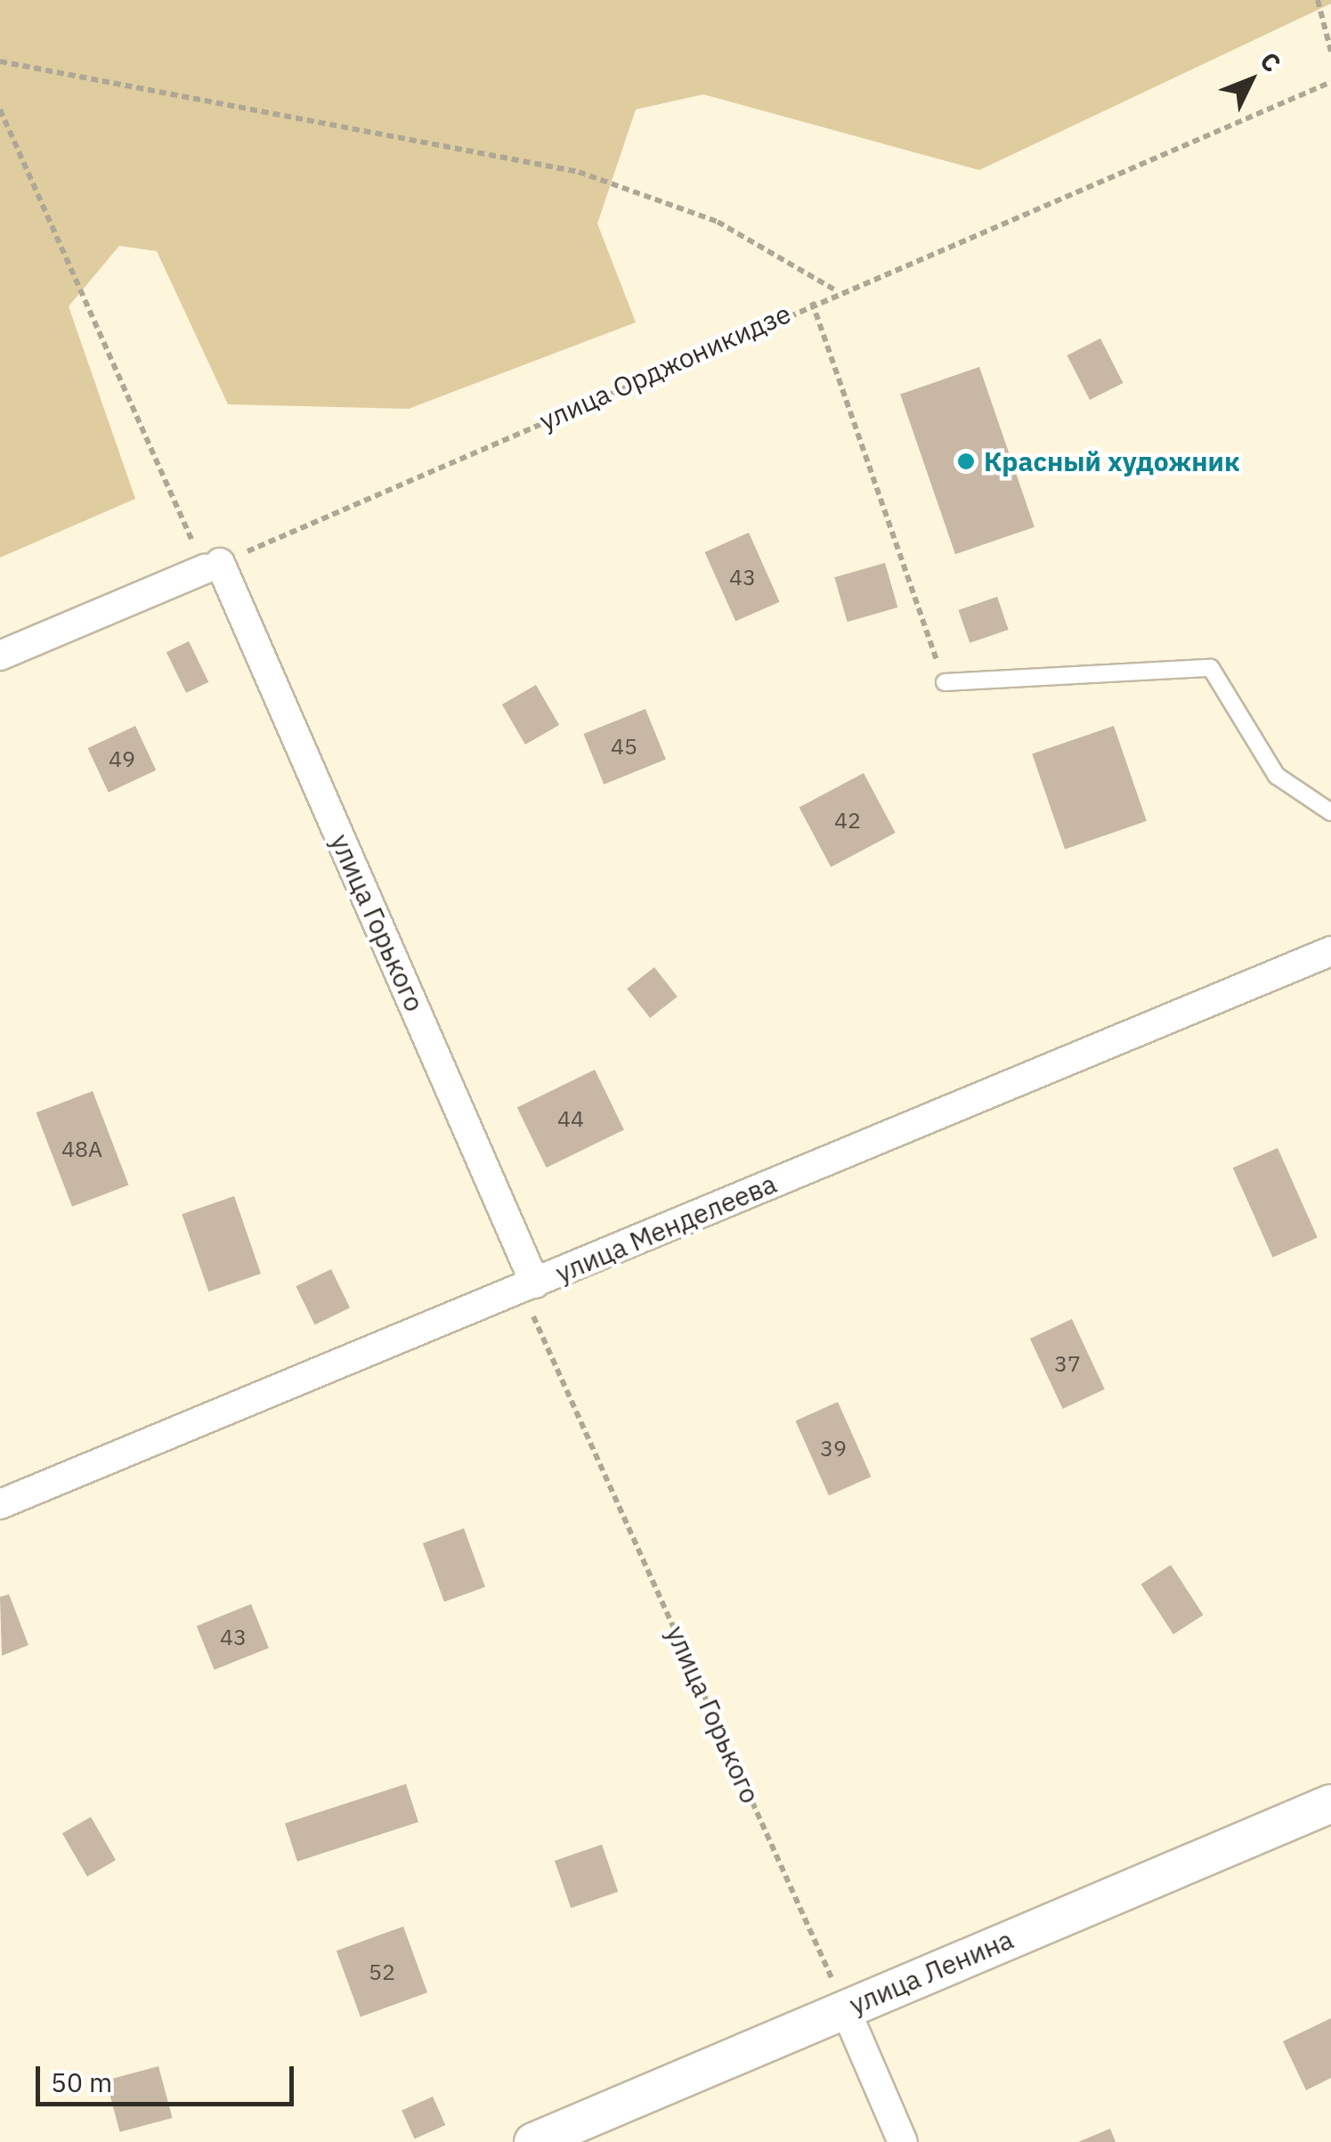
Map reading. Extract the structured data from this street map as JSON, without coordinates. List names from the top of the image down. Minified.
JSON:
{"streets":{"street":["улица Горького","улица Менделеева","улица Ленина"],"path":["улица Орджоникидзе"]},"crossings":[["улица Орджоникидзе","улица Горького"],["улица Горького","улица Менделеева"],["улица Горького","улица Ленина"]],"places":["Красный художник"],"house_numbers":["43","45","49","42","44","48А","37","39","43","52"],"scale_bar":"50 m","north":"top right"}
